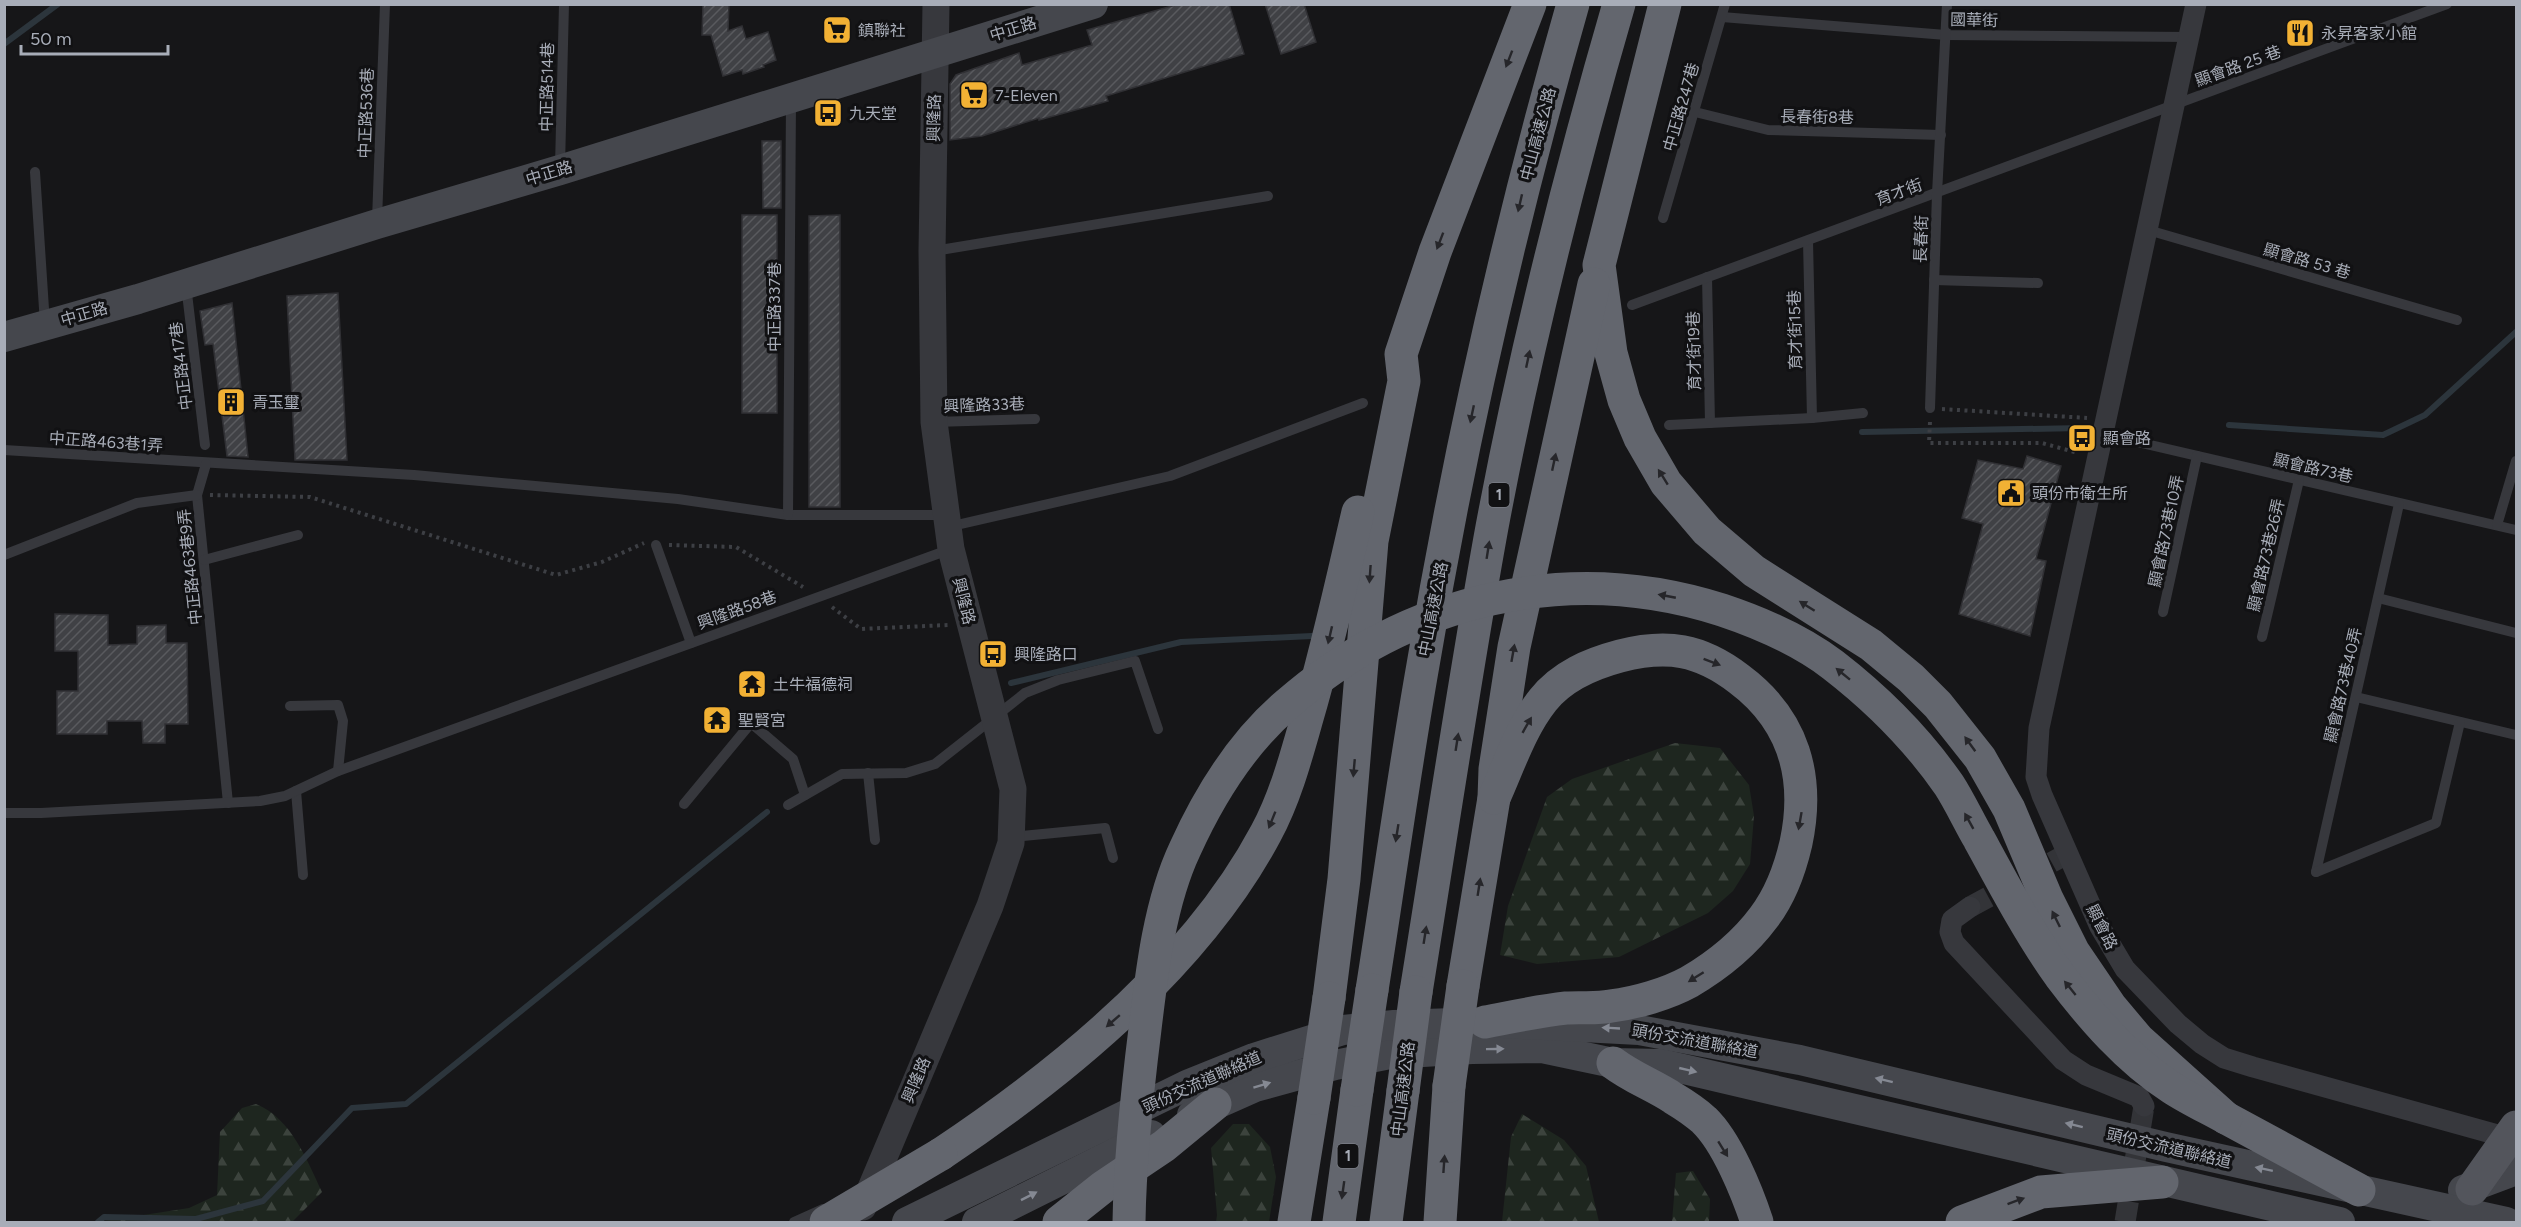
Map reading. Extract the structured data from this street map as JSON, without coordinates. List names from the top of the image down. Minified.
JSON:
{"streets":{"highway":["中山高速公路","1"],"main road":["中正路","頭份交流道聯絡道"],"street":["興隆路","顯會路"],"lane":["國華街","顯會路 25 巷","中正路514巷","中正路247巷","中正路536巷","長春街8巷","育才街","長春街","顯會路 53 巷","中正路337巷","育才街15巷","育才街19巷","中正路417巷","興隆路33巷","中正路463巷1弄","顯會路73巷","顯會路73巷10弄","顯會路73巷26弄","中正路463巷9弄","興隆路58巷","顯會路73巷40弄"]},"crossings":[["國華街","中正路247巷"],["國華街","長春街"],["國華街","顯會路"],["中正路","中正路514巷"],["中正路","中正路536巷"],["中正路","興隆路"],["中正路","中正路337巷"],["中正路","中正路417巷"],["顯會路 25 巷","育才街"],["顯會路 25 巷","顯會路"],["中正路247巷","長春街8巷"],["長春街8巷","長春街"],["興隆路","興隆路33巷"],["興隆路","中正路463巷1弄"],["興隆路","興隆路58巷"],["育才街","長春街"],["育才街","育才街15巷"],["育才街","育才街19巷"],["育才街","顯會路"],["顯會路 53 巷","顯會路"],["中正路337巷","中正路463巷1弄"],["中正路463巷1弄","興隆路58巷"],["顯會路73巷","顯會路73巷10弄"],["顯會路73巷","顯會路73巷26弄"],["顯會路73巷","顯會路73巷40弄"],["顯會路73巷","顯會路"],["中正路463巷9弄","興隆路58巷"]],"places":{"supermarket":["鎮聯社","7-Eleven"],"restaurant":["永昇客家小館"],"bus stop":["九天堂","顯會路","興隆路口"],"building":["青玉璽"],"public building":["頭份市衛生所"],"temple":["土牛福德祠","聖賢宮"]},"scale_bar":"50 m"}
